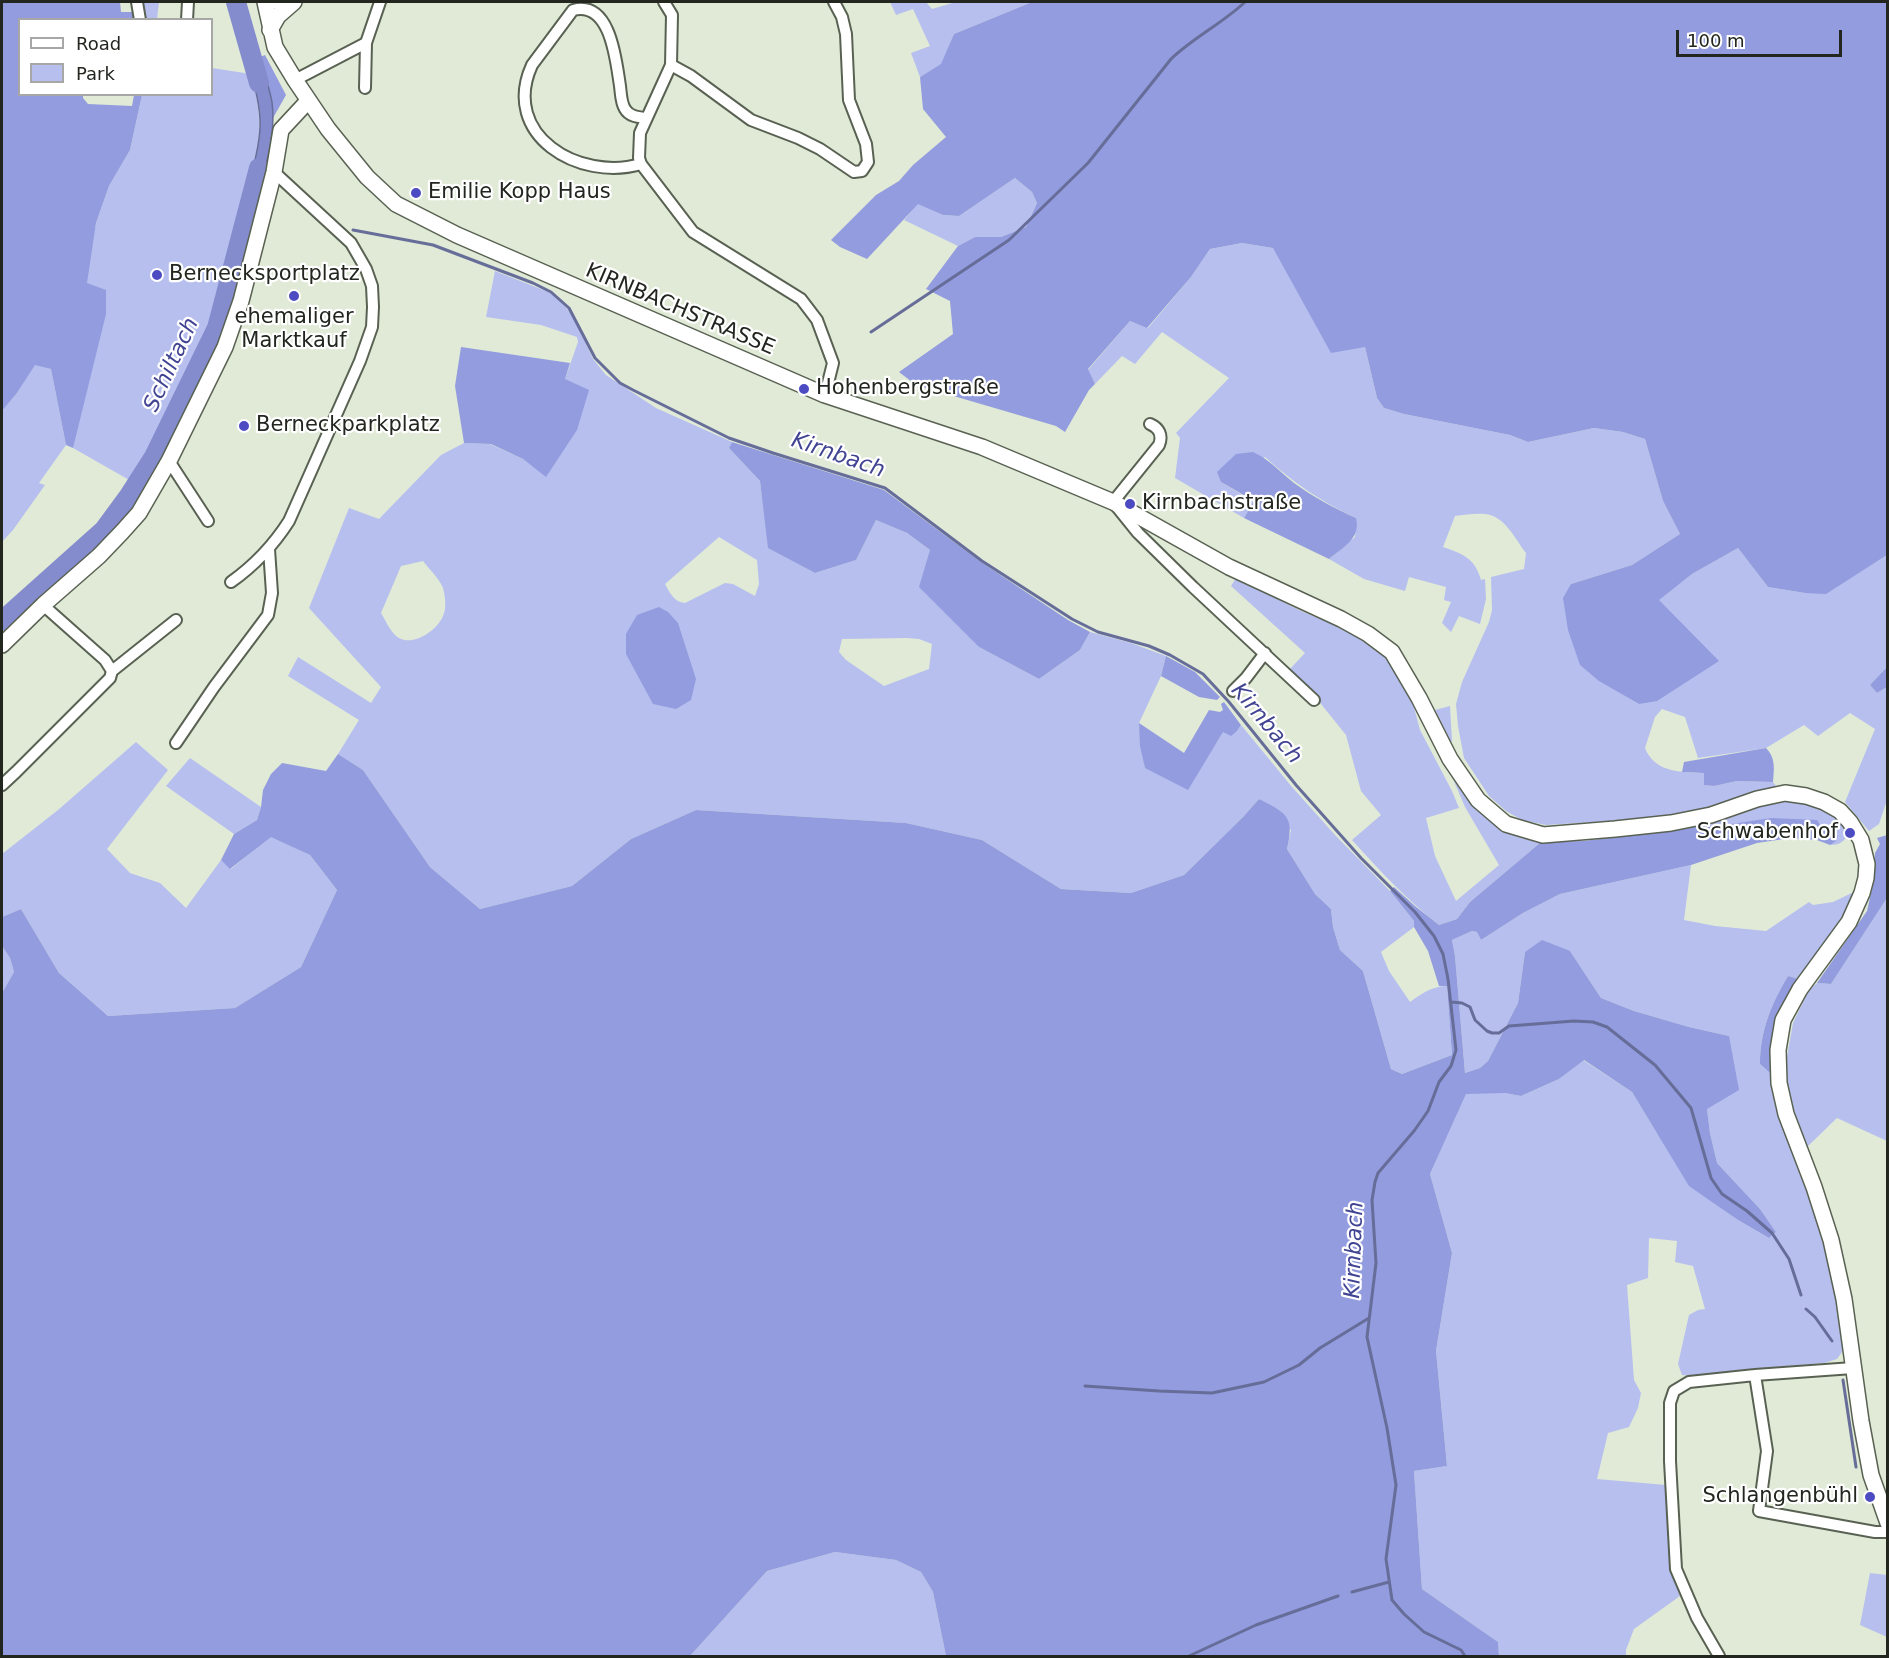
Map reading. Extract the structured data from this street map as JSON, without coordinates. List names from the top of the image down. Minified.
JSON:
{"streets":{"main road":["KIRNBACHSTRASSE"]},"water":["Schiltach","Kirnbach"],"places":["Emilie Kopp Haus","Bernecksportplatz","ehemaliger Marktkauf","Hohenbergstraße","Berneckparkplatz","Kirnbachstraße","Schwabenhof","Schlangenbühl"],"legend":["Road","Park"],"scale_bar":"100 m"}
